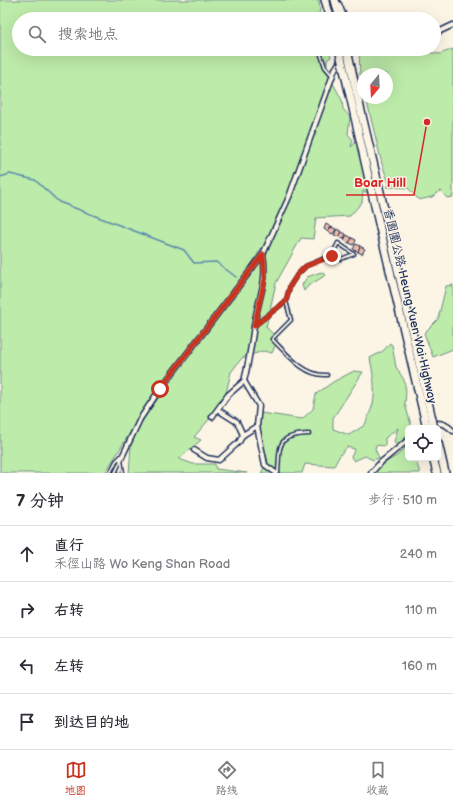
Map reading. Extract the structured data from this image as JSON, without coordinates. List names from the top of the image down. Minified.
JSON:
{"streets":{"highway":["香園圍公路 Heung Yuen Wai Highway"]},"places":["Boar Hill"],"north":"bottom","page":{"search":"搜索地点","heading":["7 分钟","步行 · 510 m"],"list":[["直行","禾徑山路 Wo Keng Shan Road","240 m"],["右转","110 m"],["左转","160 m"],"到达目的地"],"nav":["地图","路线","收藏"]}}
